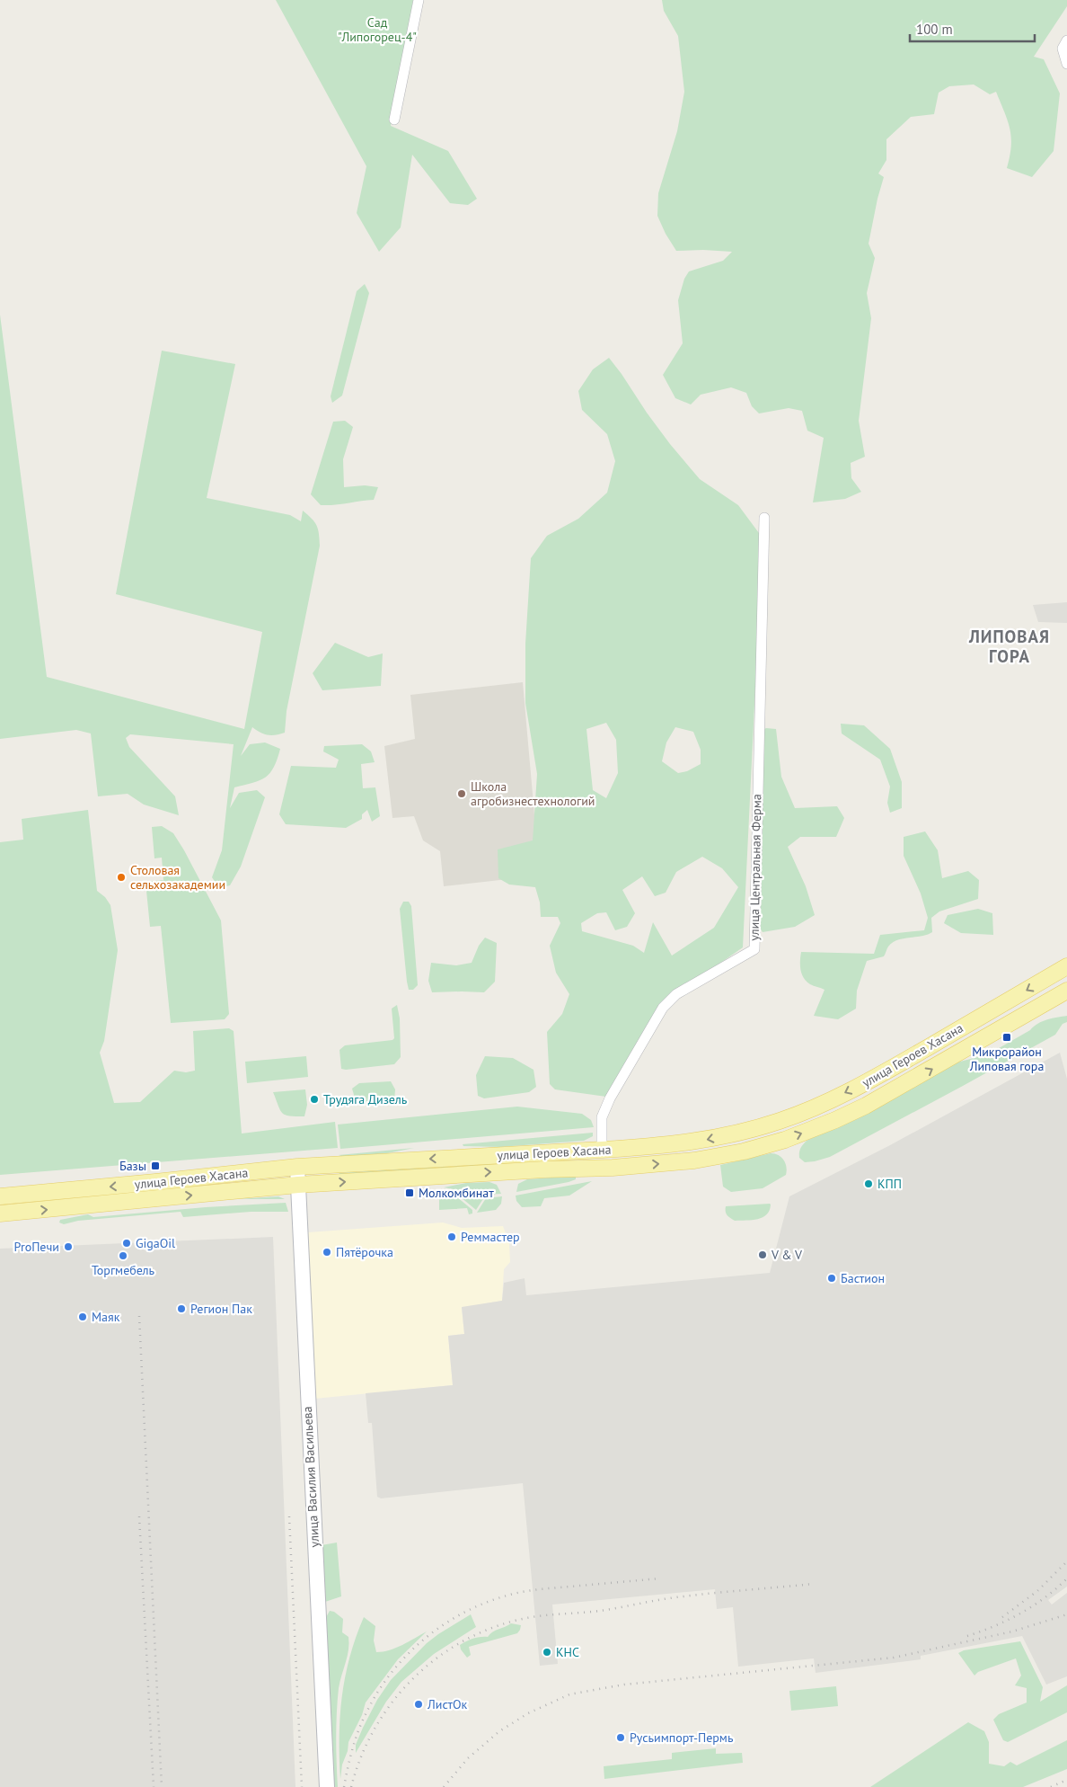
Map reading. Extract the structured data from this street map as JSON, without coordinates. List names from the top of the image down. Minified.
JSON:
{"streets":{"main road":["улица Героев Хасана","улица Василия Васильева"],"street":["улица Центральная Ферма"]},"crossings":[["улица Центральная Ферма","улица Героев Хасана"],["улица Героев Хасана","улица Василия Васильева"]],"districts":["ЛИПОВАЯ ГОРА"],"parks":["Сад \"Липогорец-4\""],"places":{"other":["Школа агробизнестехнологий","Столовая сельхозакадемии","Трудяга Дизель","КПП","Реммастер","GigaOil","ProПечи","Пятёрочка","V & V","Торгмебель","Бастион","Регион Пак","Маяк","КНС","ЛистОк","Русьимпорт-Пермь"],"transit":["Микрорайон Липовая гора","Базы","Молкомбинат"]},"scale_bar":"100 m"}
